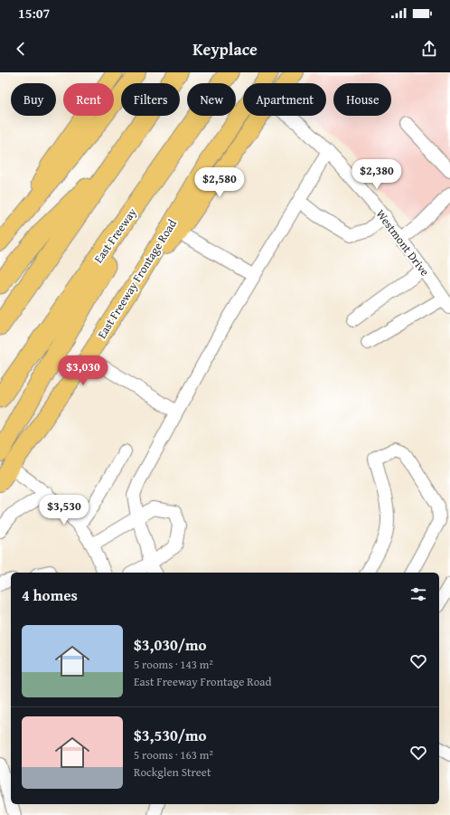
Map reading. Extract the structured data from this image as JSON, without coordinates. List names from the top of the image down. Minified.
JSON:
{"streets":{"highway":["East Freeway"],"main road":["East Freeway Frontage Road"],"street":["Westmont Drive"]},"page":{"status":"15:07","header":"Keyplace","chip":["Buy","Rent","Filters","New","Apartment","House"],"price":["$2,380","$2,580","$3,030","$3,530"],"heading":"4 homes","list":[{"name":"$3,030/mo","note":"5 rooms · 143 m² · East Freeway Frontage Road"},{"name":"$3,530/mo","note":"5 rooms · 163 m² · Rockglen Street"}]}}
